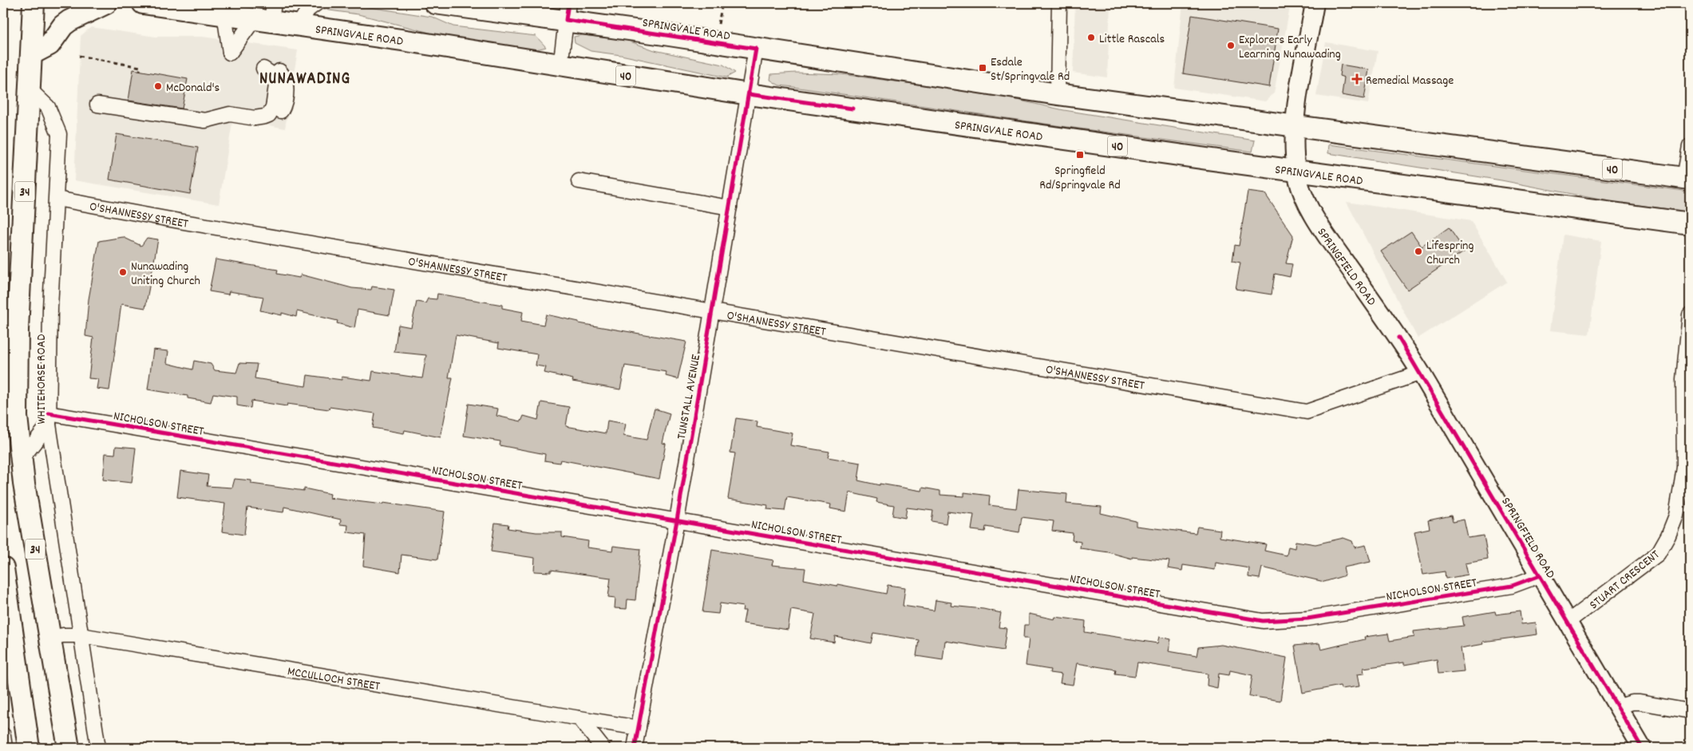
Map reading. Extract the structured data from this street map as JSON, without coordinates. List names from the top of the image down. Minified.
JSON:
{"streets":{"highway":["SPRINGVALE ROAD","40","34","WHITEHORSE ROAD"],"main road":["SPRINGFIELD ROAD"],"street":["O'SHANNESSY STREET","TUNSTALL AVENUE","NICHOLSON STREET","STUART CRESCENT","MCCULLOCH STREET"]},"crossings":[["SPRINGVALE ROAD","SPRINGFIELD ROAD"],["SPRINGVALE ROAD","TUNSTALL AVENUE"],["O'SHANNESSY STREET","SPRINGFIELD ROAD"],["O'SHANNESSY STREET","WHITEHORSE ROAD"],["O'SHANNESSY STREET","TUNSTALL AVENUE"],["SPRINGFIELD ROAD","NICHOLSON STREET"],["SPRINGFIELD ROAD","STUART CRESCENT"],["WHITEHORSE ROAD","NICHOLSON STREET"],["WHITEHORSE ROAD","MCCULLOCH STREET"],["TUNSTALL AVENUE","NICHOLSON STREET"],["TUNSTALL AVENUE","MCCULLOCH STREET"]],"districts":["NUNAWADING"],"places":{"other":["Little Rascals","Explorers Early Learning Nunawading","McDonald's","Lifespring Church","Nunawading Uniting Church"],"transit":["Esdale St/Springvale Rd","Springfield Rd/Springvale Rd"],"health":["Remedial Massage"]}}
